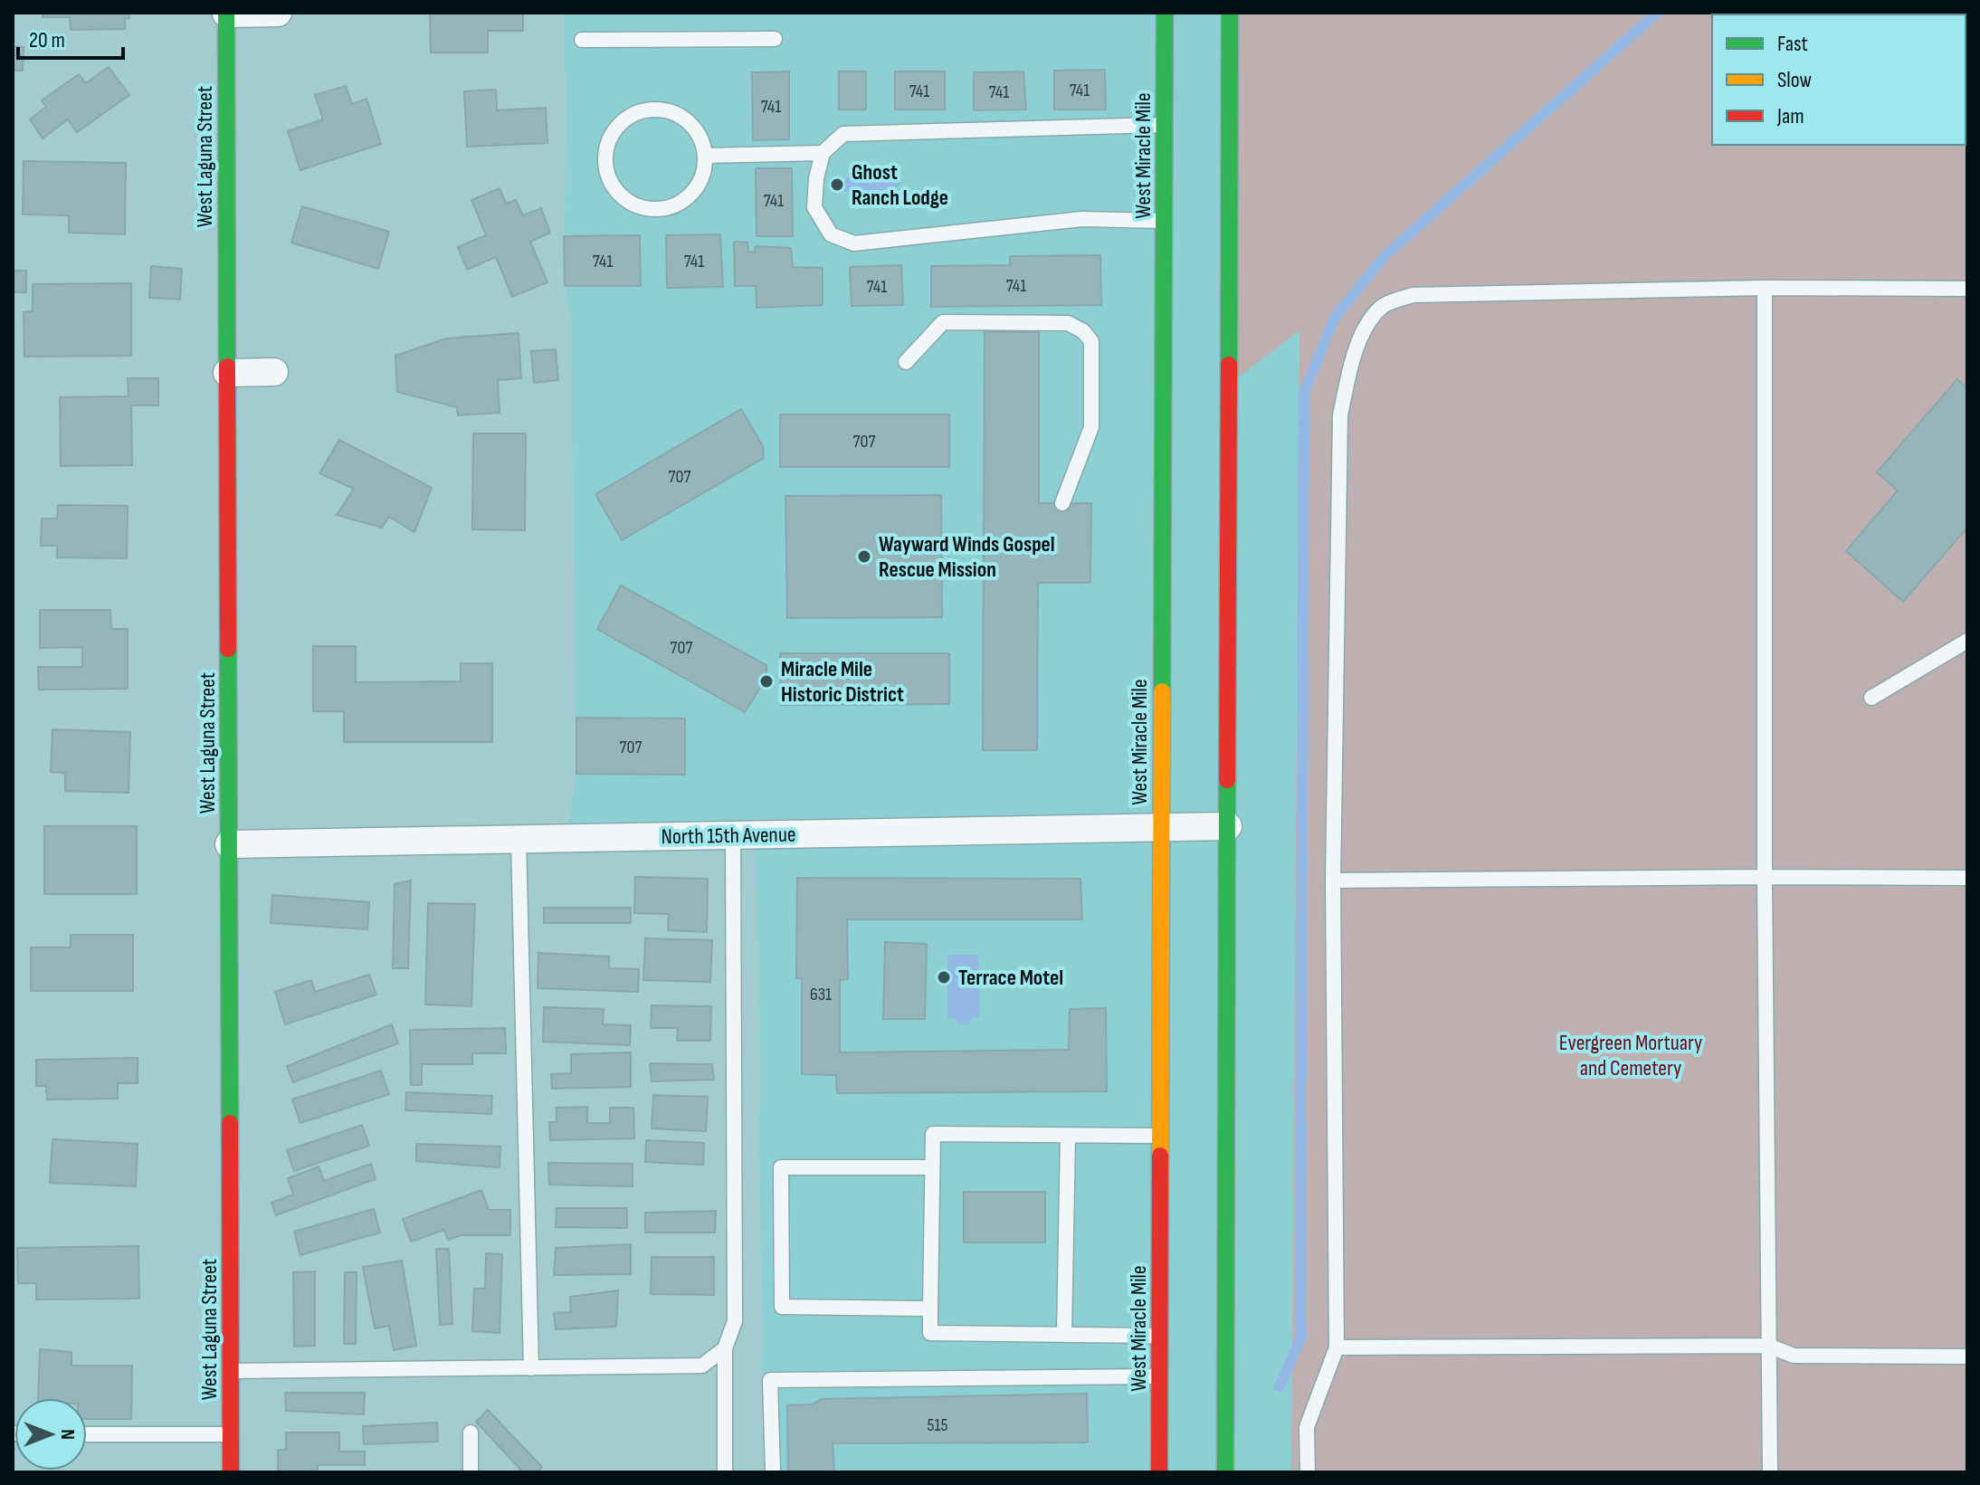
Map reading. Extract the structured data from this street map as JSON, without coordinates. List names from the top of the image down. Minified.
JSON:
{"streets":{"main road":["West Miracle Mile","West Laguna Street"],"street":["North 15th Avenue"]},"crossings":[["West Miracle Mile","North 15th Avenue"],["West Laguna Street","North 15th Avenue"]],"parks":["Evergreen Mortuary and Cemetery"],"places":["Ghost Ranch Lodge","Wayward Winds Gospel Rescue Mission","Miracle Mile Historic District","Terrace Motel"],"house_numbers":["741","741","741","741","741","741","741","741","741","707","707","707","707","631","515"],"legend":["Fast","Slow","Jam"],"scale_bar":"20 m","north":"right"}
